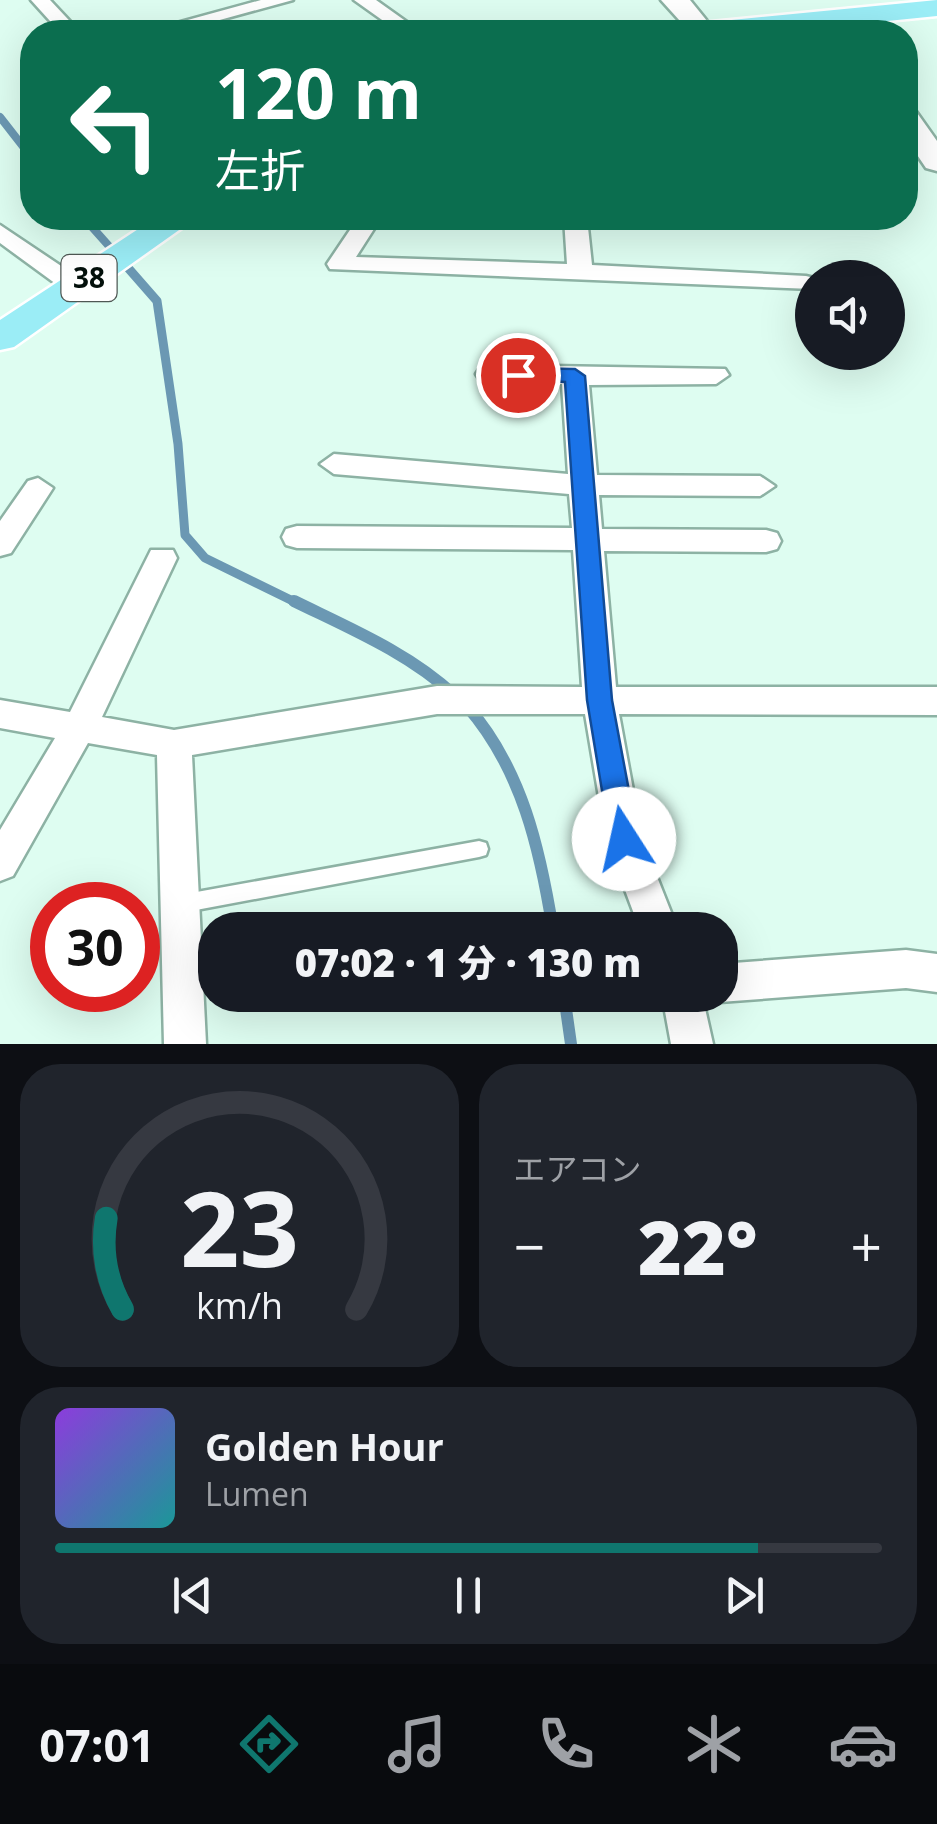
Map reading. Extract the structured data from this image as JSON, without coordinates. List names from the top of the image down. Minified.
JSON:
{"streets":{"main road":["38"]},"page":{"turn":["120 m","左折"],"limit":"30","trip":"07:02 · 1 分 · 130 m","tile":"エアコン","heat":["−","22°","+"],"song":["Golden Hour","Lumen"],"tabs":"07:01","gauge":["23","km/h"]}}
